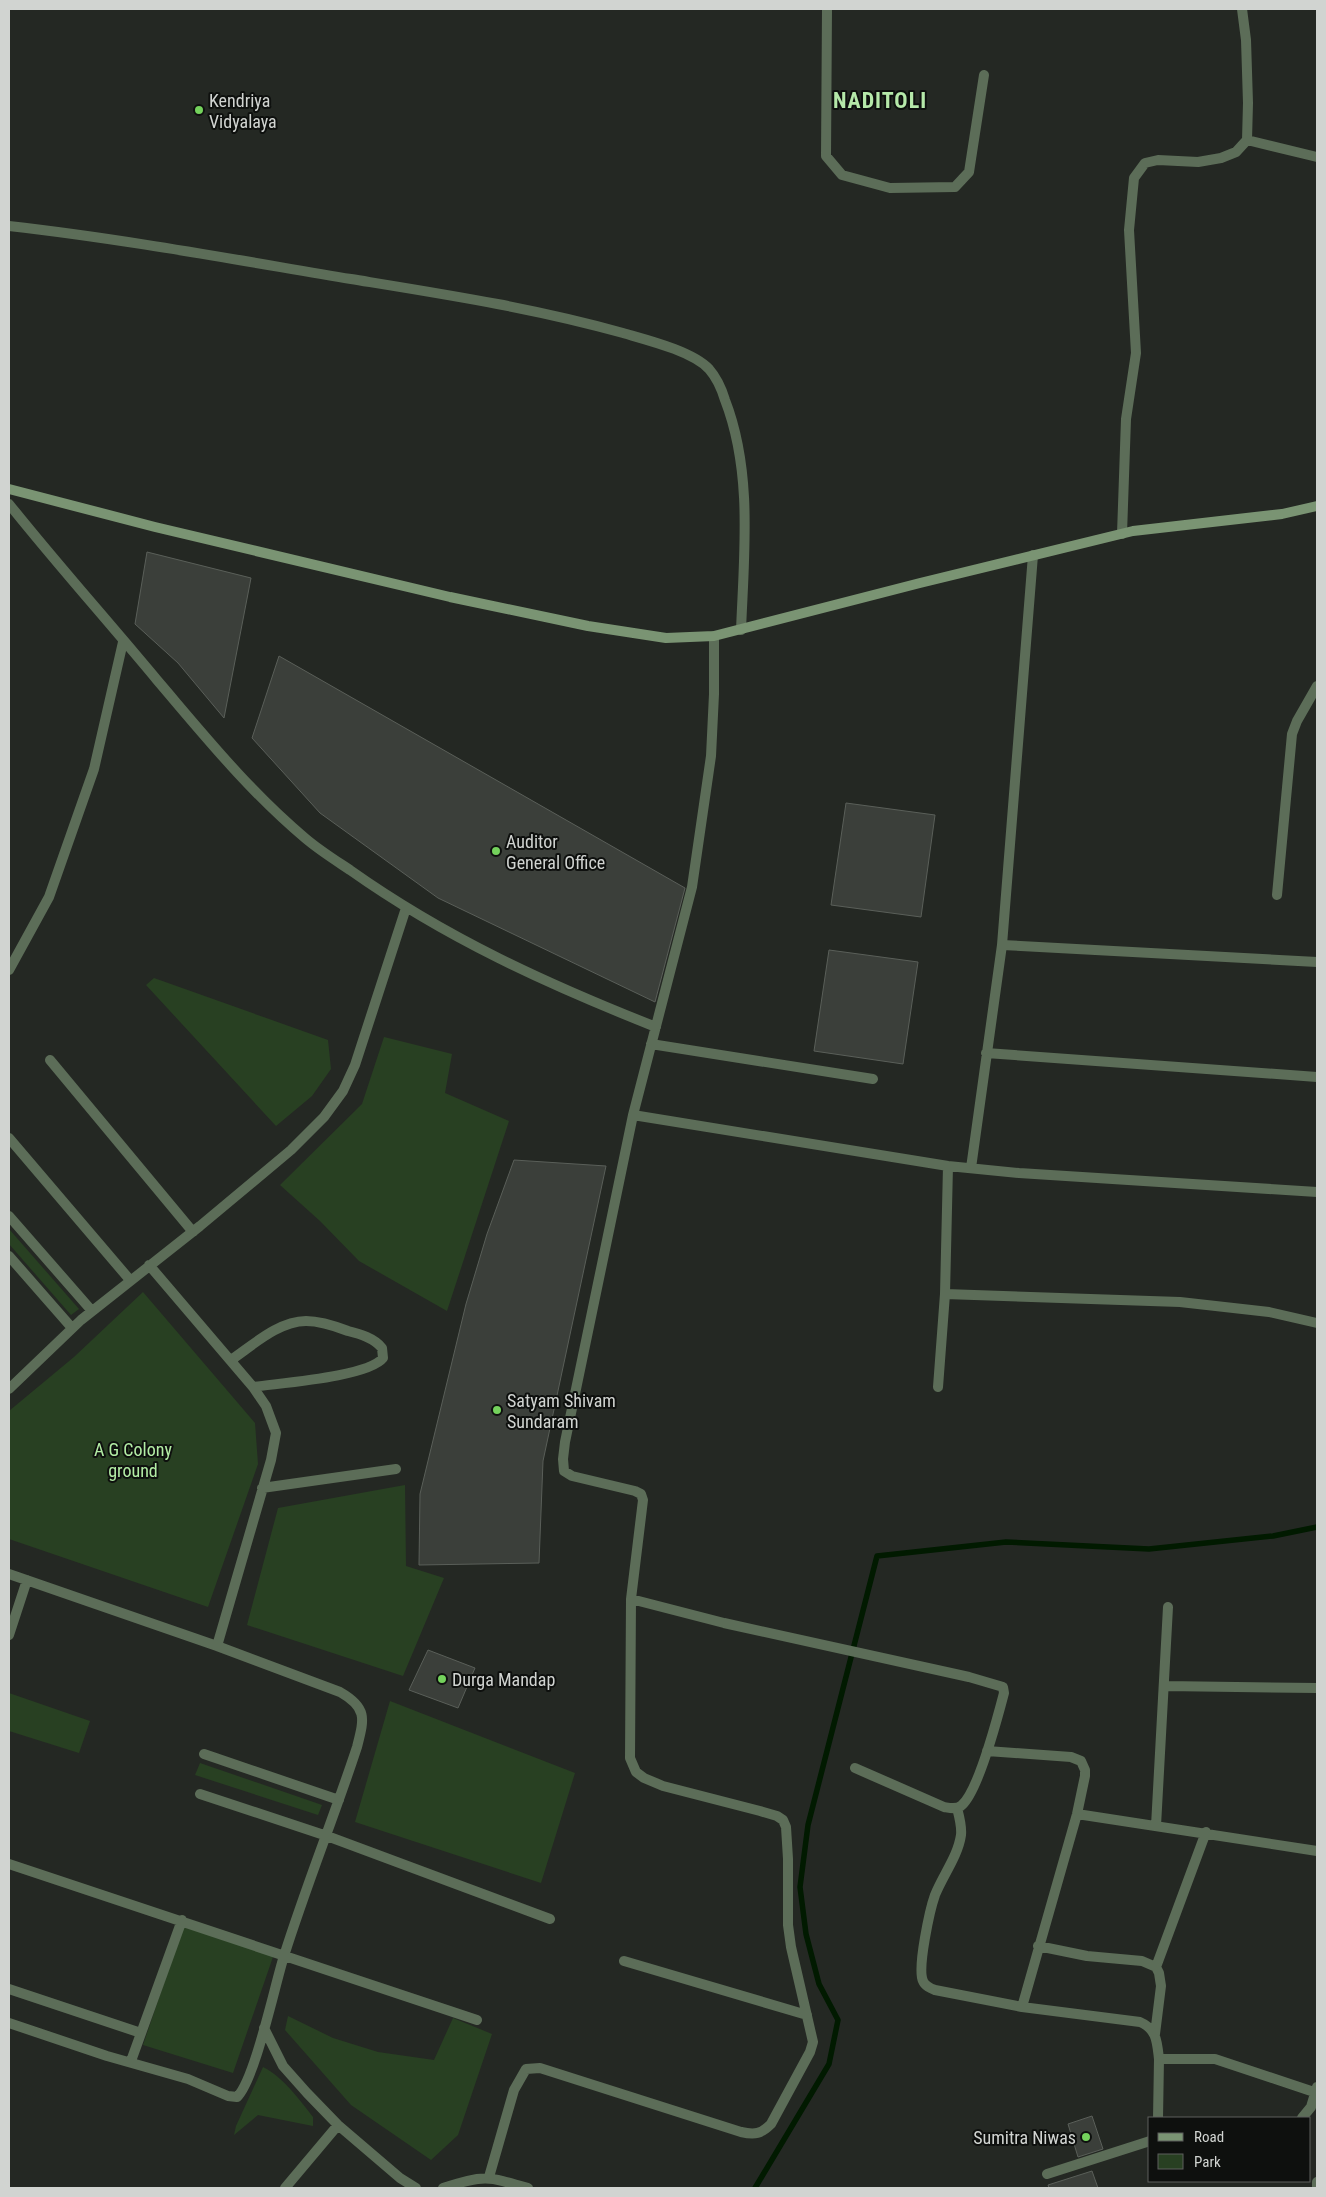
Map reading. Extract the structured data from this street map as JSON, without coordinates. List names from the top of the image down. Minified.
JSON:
{"districts":["NADITOLI"],"parks":["A G Colony ground"],"places":["Kendriya Vidyalaya","Auditor General Office","Satyam Shivam Sundaram","Durga Mandap","Sumitra Niwas"],"legend":["Road","Park"]}
